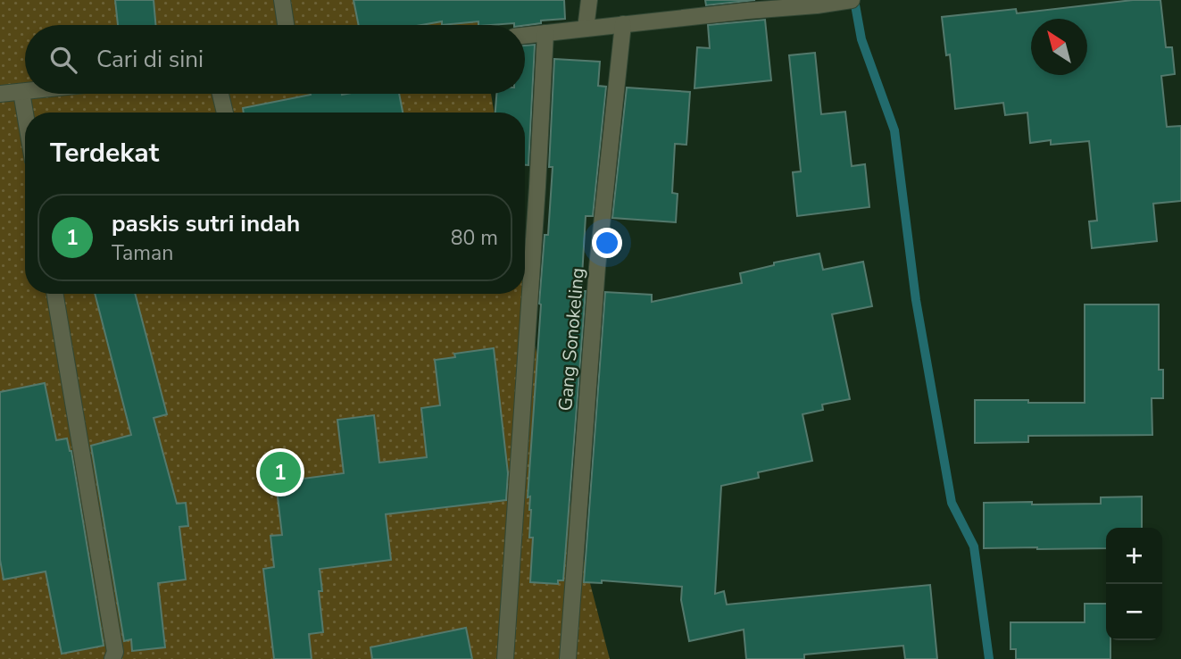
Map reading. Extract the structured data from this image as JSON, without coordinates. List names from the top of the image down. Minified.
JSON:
{"streets":{"street":["Gang Sonokeling"]},"north":"top left","page":{"search":"Cari di sini","heading":"Terdekat","list":[{"mark":"1","name":"paskis sutri indah","note":"Taman","value":"80 m"}],"pins":"1","map_buttons":["+","−"]}}
